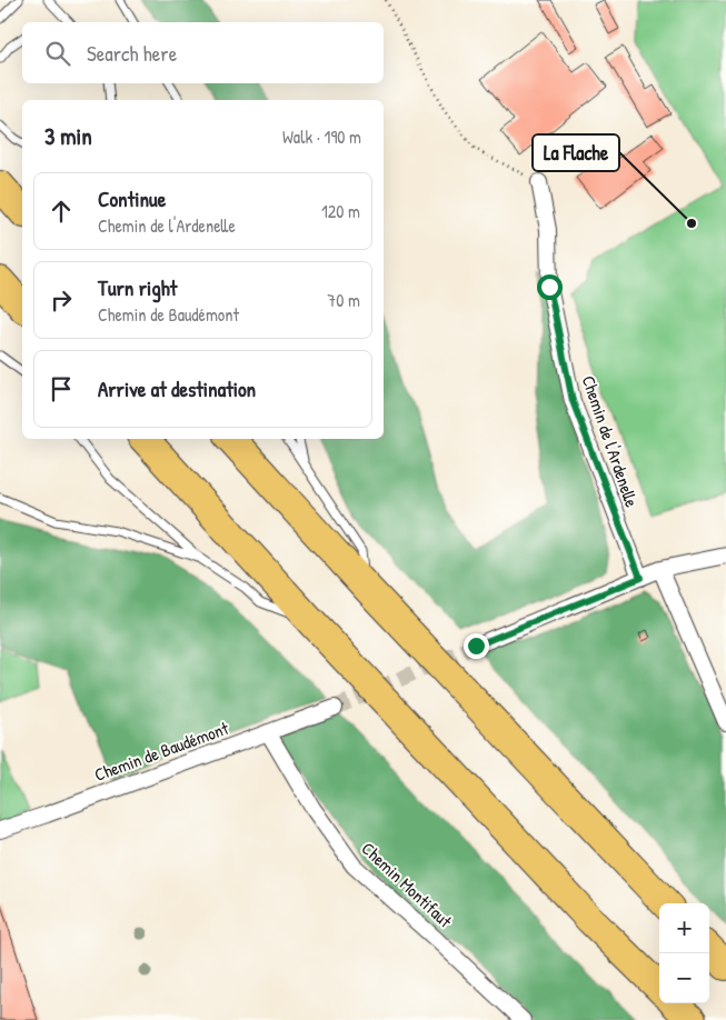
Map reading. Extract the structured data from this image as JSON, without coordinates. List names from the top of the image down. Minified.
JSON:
{"streets":{"street":["Chemin de l'Ardenelle","Chemin de Baudémont","Chemin Montifaut"]},"crossings":[["Chemin de Baudémont","Chemin Montifaut"]],"places":["La Flache"],"page":{"search":"Search here","heading":["3 min","Walk · 190 m"],"list":[["Continue","Chemin de l'Ardenelle","120 m"],["Turn right","Chemin de Baudémont","70 m"],"Arrive at destination"],"map_buttons":["+","−"]}}
